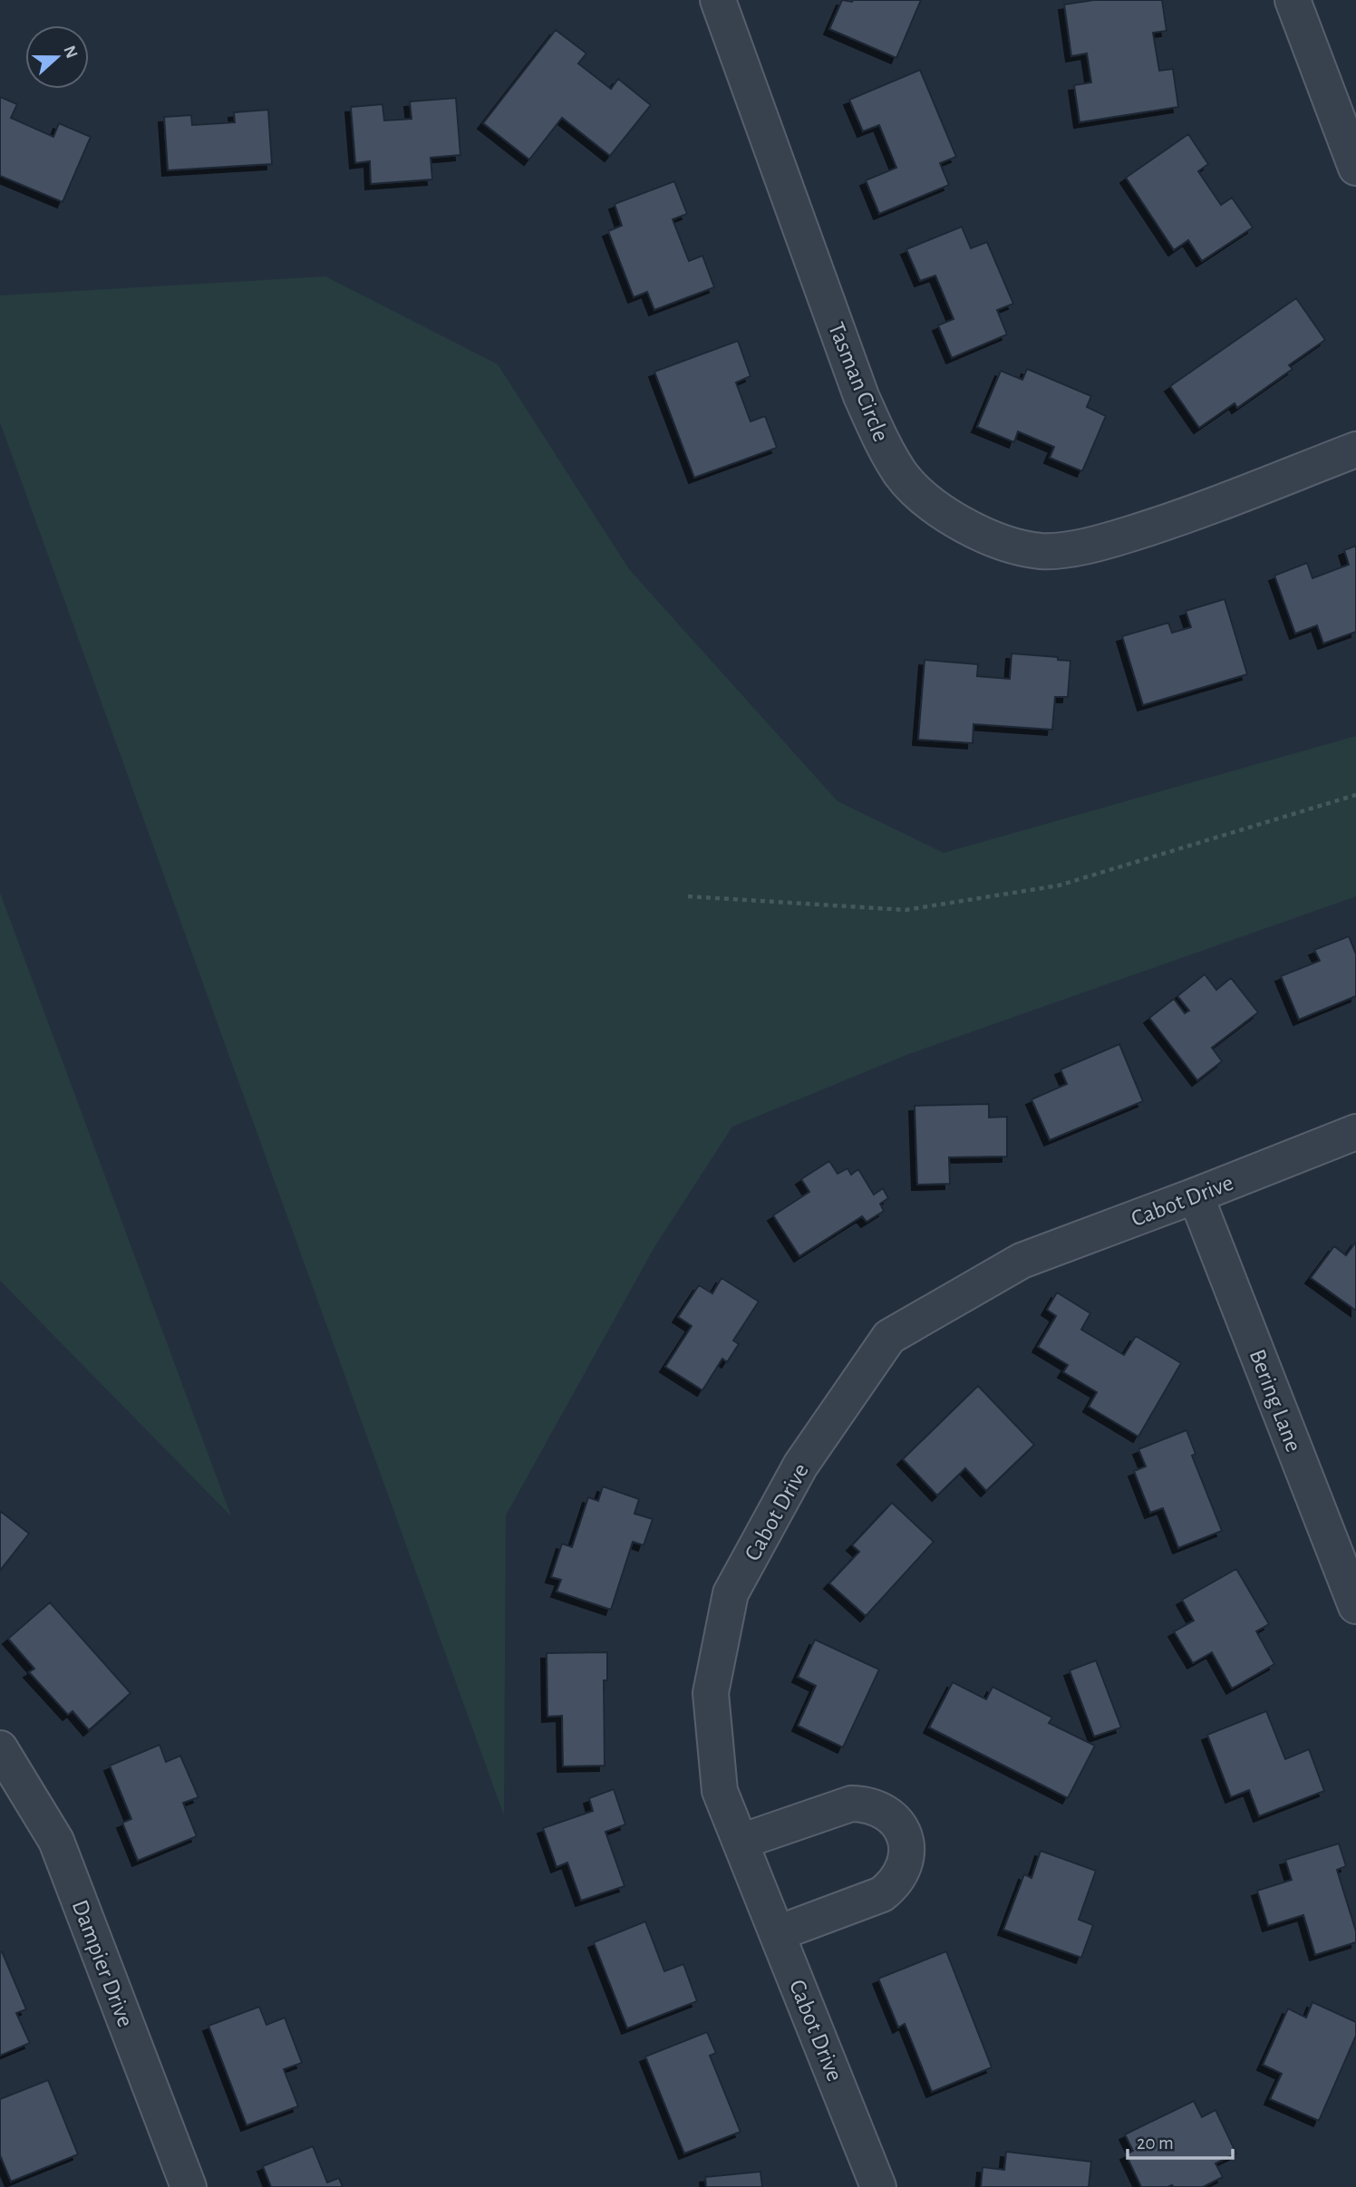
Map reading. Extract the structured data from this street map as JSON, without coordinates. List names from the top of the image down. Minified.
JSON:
{"streets":{"street":["Tasman Circle","Cabot Drive","Bering Lane","Dampier Drive"]},"crossings":[["Cabot Drive","Bering Lane"]],"scale_bar":"20 m","north":"right"}
